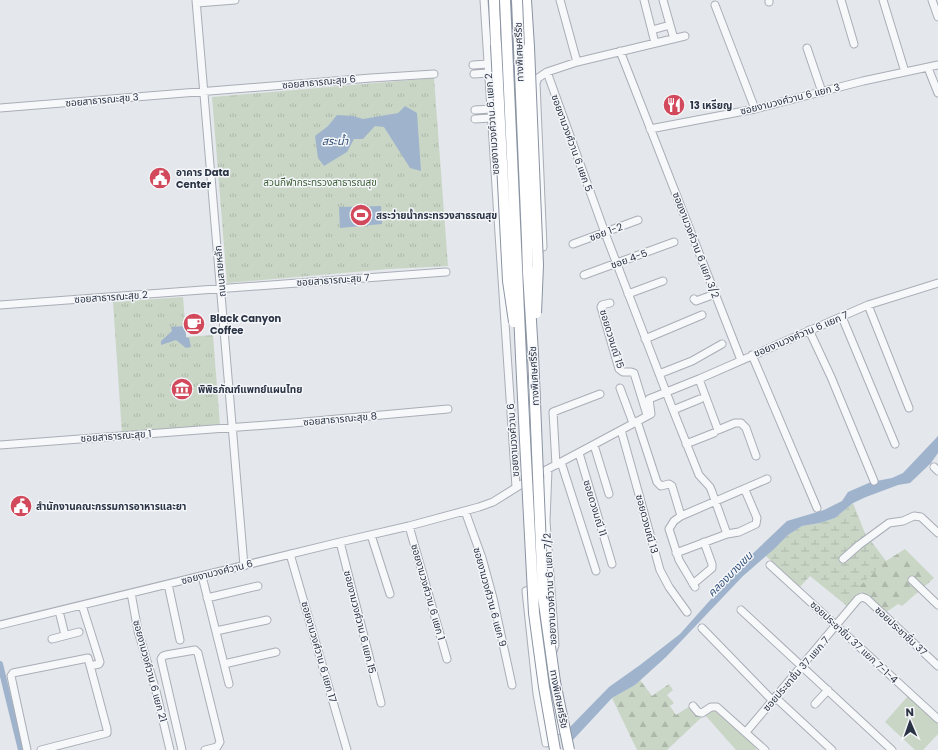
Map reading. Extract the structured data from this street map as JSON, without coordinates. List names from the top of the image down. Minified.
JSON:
{"streets":{"highway":["ทางพิเศษศรีรัช"],"street":["ซอยสาธารณะสุข 6","ซอยงามวงศ์วาน 6 แยก 3","ซอยสาธารณะสุข 3","ซอยงามวงศ์วาน 6 แยก 2","ซอยงามวงศ์วาน 6 แยก 5","ซอย 1-2","ซอยงามวงศ์วาน 6 แยก 3/2","ซอย 4-5","ถนนสายหลัก","ซอยสาธารณะสุข 7","ซอยสาธารณะสุข 2","ซอยงามวงศ์วาน 6 แยก 7","ซอยดวงมณี 15","ซอยสาธารณะสุข 8","ซอยสาธารณะสุข 1","ซอยงามวงศ์วาน 6","ซอยดวงมณี 11","ซอยดวงมณี 13","ซอยงามวงศ์วาน 6 แยก 7/2","ซอยงามวงศ์วาน 6 แยก 1","ซอยงามวงศ์วาน 6 แยก 9","ซอยงามวงศ์วาน 6 แยก 15","ซอยประชาชื่น 37","ซอยประชาชื่น 37 แยก 7-1-4","ซอยงามวงศ์วาน 6 แยก 17","ซอยงามวงศ์วาน 6 แยก 21","ซอยประชาชื่น 37 แยก 7"]},"crossings":[["ซอยสาธารณะสุข 6","ซอยสาธารณะสุข 3"],["ซอยสาธารณะสุข 6","ถนนสายหลัก"],["ซอยงามวงศ์วาน 6 แยก 3","ซอยงามวงศ์วาน 6 แยก 3/2"],["ซอยสาธารณะสุข 3","ถนนสายหลัก"],["ซอยงามวงศ์วาน 6 แยก 2","ซอยงามวงศ์วาน 6"],["ซอยงามวงศ์วาน 6 แยก 5","ซอย 1-2"],["ซอยงามวงศ์วาน 6 แยก 5","ซอย 4-5"],["ซอยงามวงศ์วาน 6 แยก 5","ซอยงามวงศ์วาน 6 แยก 7"],["ซอยงามวงศ์วาน 6 แยก 3/2","ซอยงามวงศ์วาน 6 แยก 7"],["ถนนสายหลัก","ซอยสาธารณะสุข 7"],["ถนนสายหลัก","ซอยสาธารณะสุข 2"],["ถนนสายหลัก","ซอยสาธารณะสุข 8"],["ถนนสายหลัก","ซอยสาธารณะสุข 1"],["ถนนสายหลัก","ซอยงามวงศ์วาน 6"],["ซอยสาธารณะสุข 7","ซอยสาธารณะสุข 2"],["ซอยงามวงศ์วาน 6 แยก 7","ซอยดวงมณี 15"],["ซอยสาธารณะสุข 8","ซอยสาธารณะสุข 1"],["ซอยงามวงศ์วาน 6","ซอยงามวงศ์วาน 6 แยก 1"],["ซอยงามวงศ์วาน 6","ซอยงามวงศ์วาน 6 แยก 9"],["ซอยงามวงศ์วาน 6","ซอยงามวงศ์วาน 6 แยก 15"],["ซอยงามวงศ์วาน 6","ซอยงามวงศ์วาน 6 แยก 17"],["ซอยงามวงศ์วาน 6","ซอยงามวงศ์วาน 6 แยก 21"],["ซอยประชาชื่น 37","ซอยประชาชื่น 37 แยก 7"],["ซอยประชาชื่น 37 แยก 7-1-4","ซอยประชาชื่น 37 แยก 7"]],"water":["สระน้ำ","คลองบางเขน"],"parks":["สวนกีฬากระทรวงสาธารณสุข"],"places":{"restaurant":["13 เหรียญ"],"public building":["อาคาร Data Center","สำนักงานคณะกรรมการอาหารและยา"],"sports":["สระว่ายน้ำกระทรวงสาธรณสุข"],"cafe":["Black Canyon Coffee"],"museum":["พิพิธภัณฑ์แพทย์แผนไทย"]},"north":"top"}
